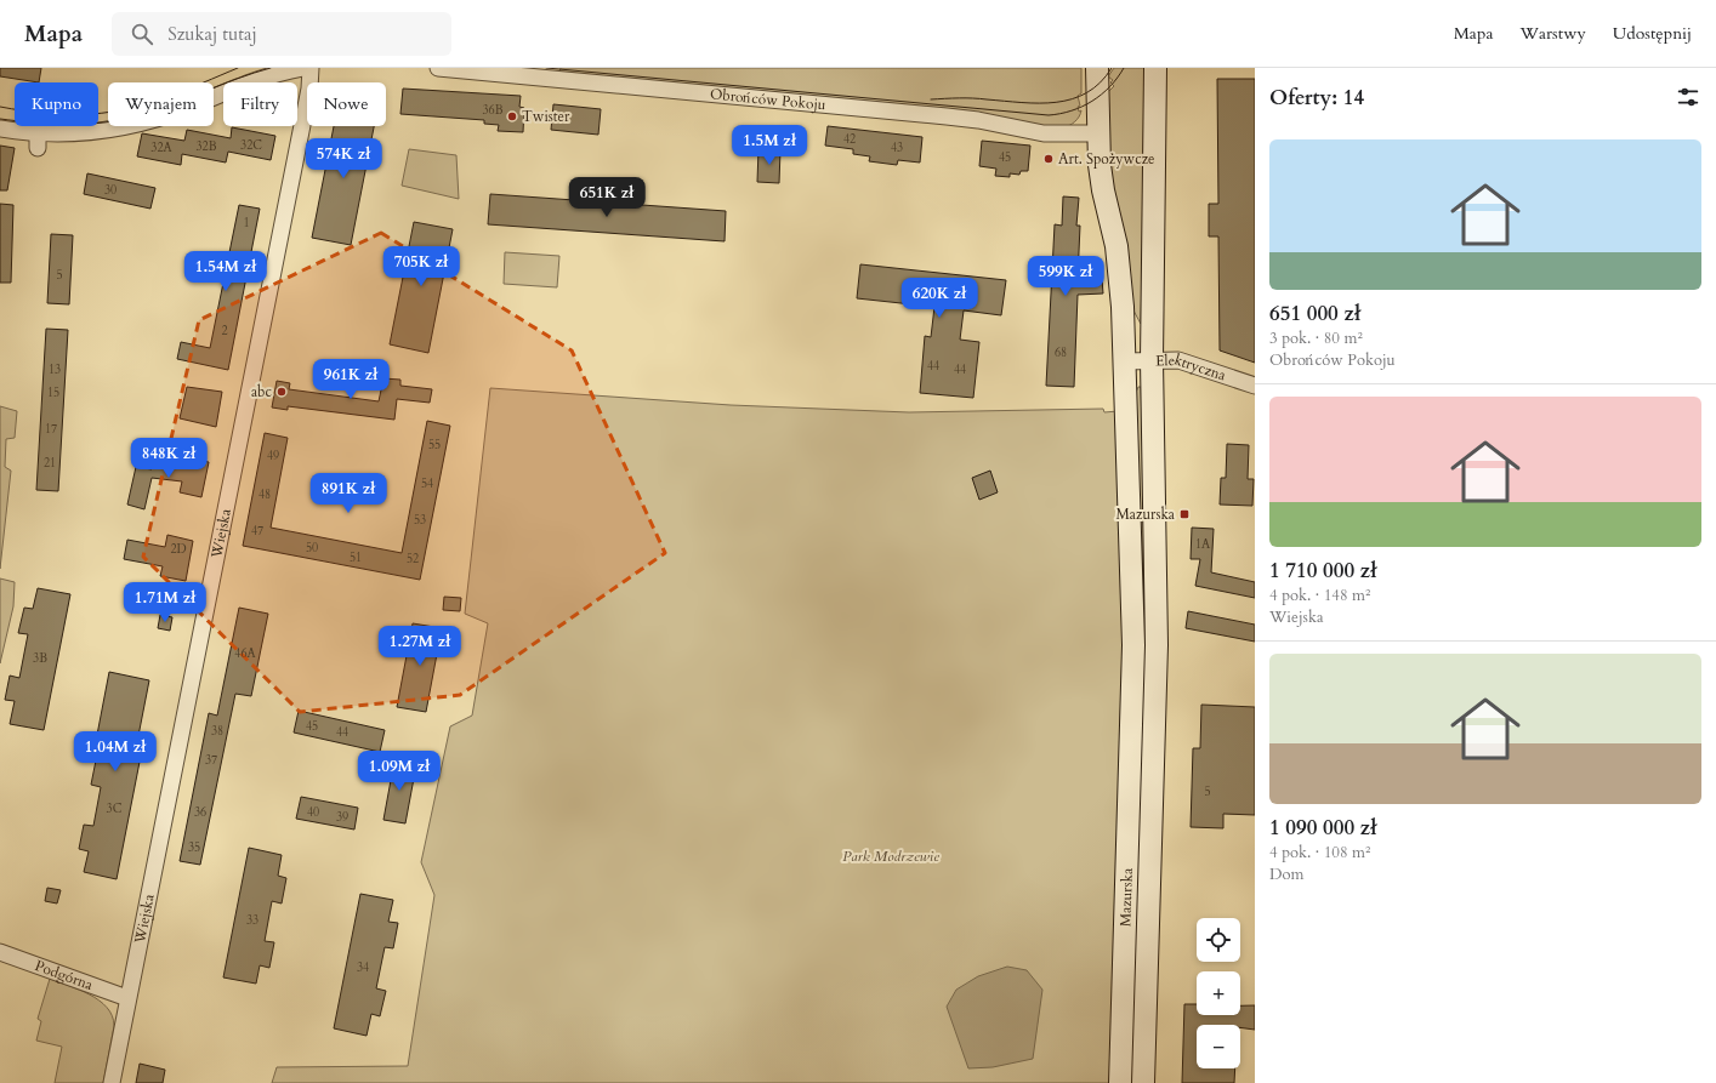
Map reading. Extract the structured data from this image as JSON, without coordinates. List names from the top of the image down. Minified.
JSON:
{"streets":{"main road":["Mazurska"],"street":["Obrońców Pokoju","Elektryczna","Wiejska","Podgórna"]},"crossings":[["Obrońców Pokoju","Mazurska"],["Elektryczna","Mazurska"],["Wiejska","Podgórna"]],"parks":["Park Modrzewie"],"places":{"other":["Twister","Art. Spożywcze","abc"],"transit":["Mazurska"]},"house_numbers":["36B","42","32C","32B","32A","43","45","30","1","5","2","68","44","13","44","15","17","55","49","21","54","48","53","47","1A","50","2D","51","52","46A","3B","45","38","44","37","5","3C","36","40","39","35","33","34"],"page":{"header":"Mapa","search":"Szukaj tutaj","nav":["Mapa","Warstwy","Udostępnij"],"heading":"Oferty: 14","chip":["Kupno","Wynajem","Filtry","Nowe"],"price":["1.5M zł","574K zł","651K zł","705K zł","1.54M zł","599K zł","620K zł","961K zł","848K zł","891K zł","1.71M zł","1.27M zł","1.04M zł","1.09M zł"],"list":[{"name":"651 000 zł","note":"3 pok. · 80 m² · Obrońców Pokoju"},{"name":"1 710 000 zł","note":"4 pok. · 148 m² · Wiejska"},{"name":"1 090 000 zł","note":"4 pok. · 108 m² · Dom"}],"map_buttons":["+","−"]}}
